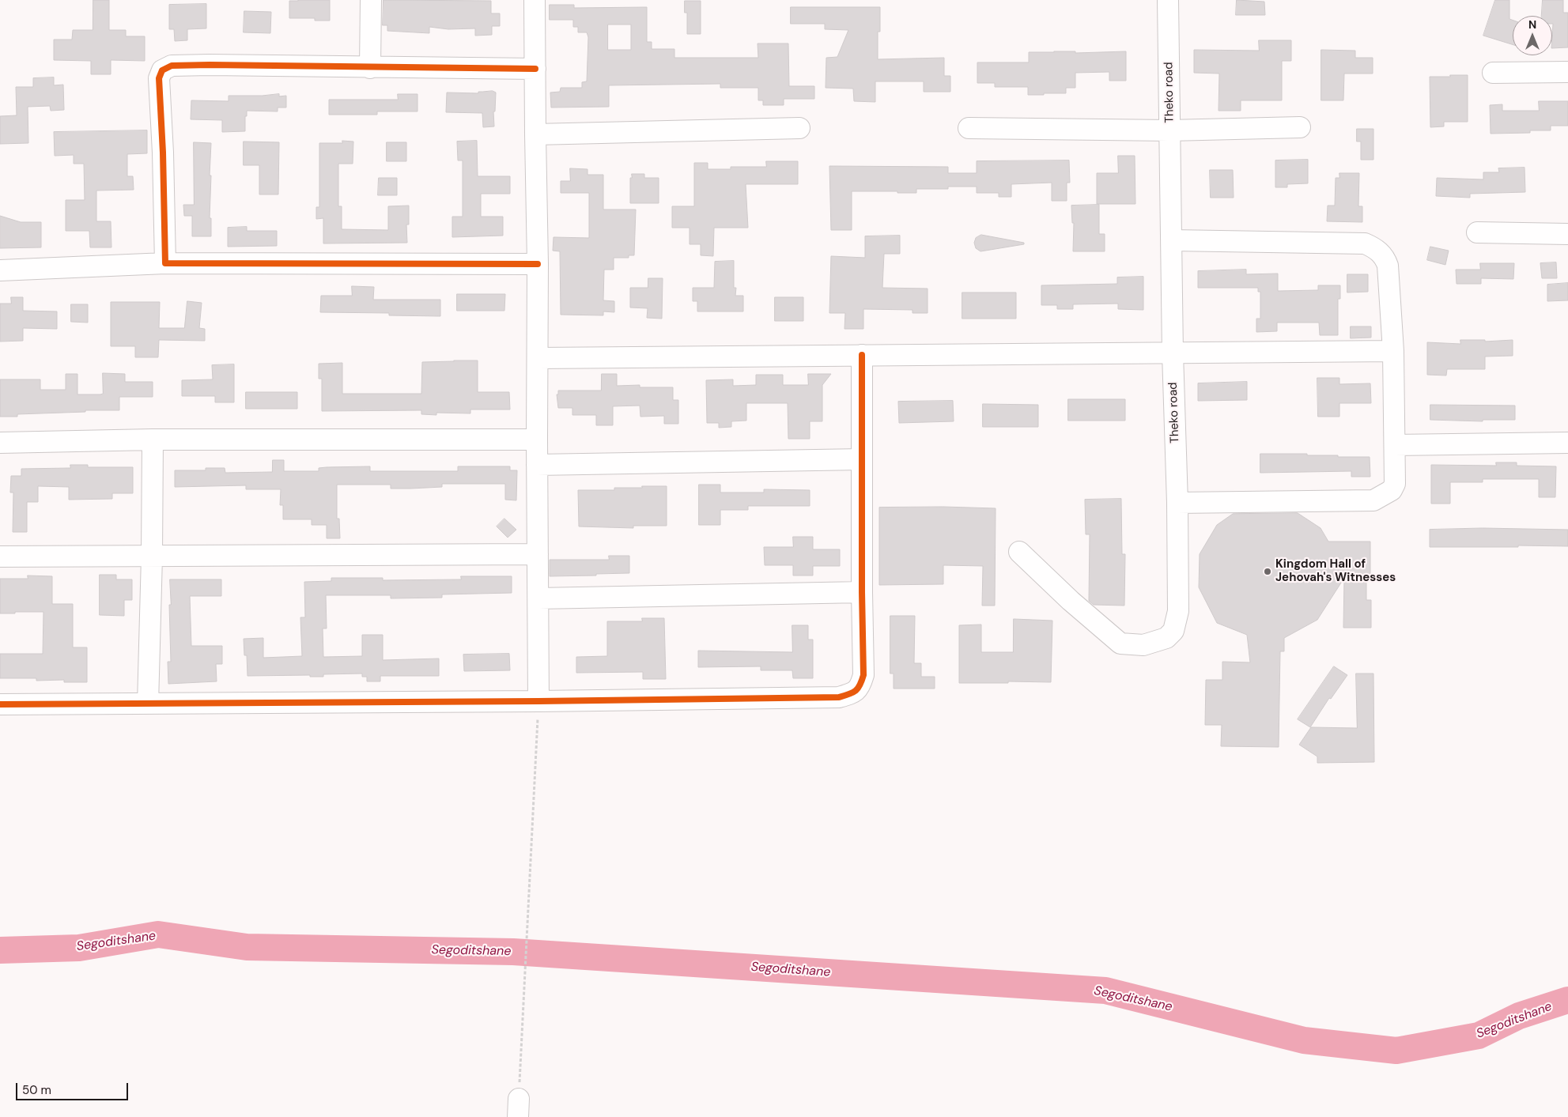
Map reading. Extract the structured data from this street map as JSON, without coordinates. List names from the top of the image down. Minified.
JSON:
{"streets":{"street":["Theko road"]},"water":["Segoditshane"],"places":["Kingdom Hall of Jehovah's Witnesses"],"scale_bar":"50 m","north":"top"}
